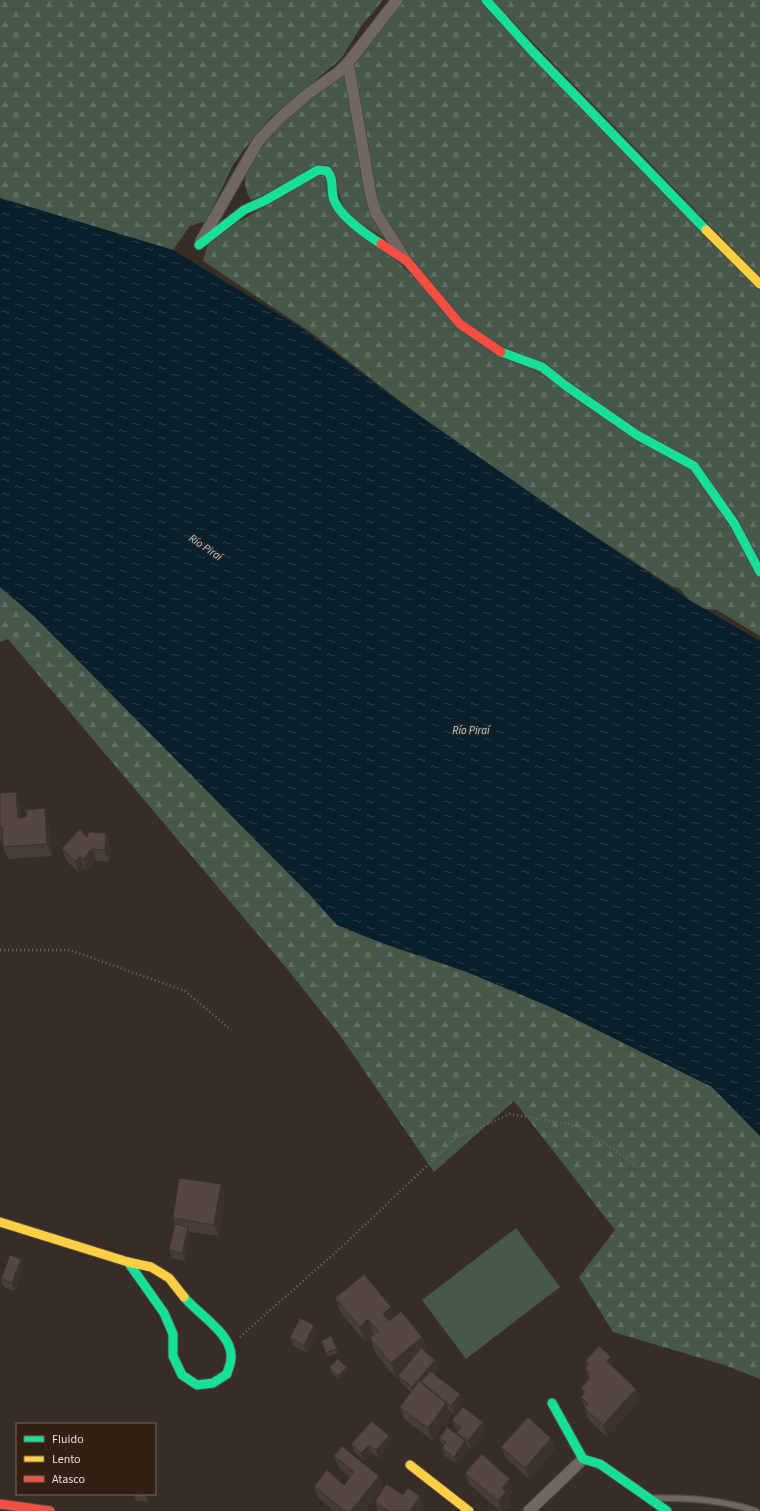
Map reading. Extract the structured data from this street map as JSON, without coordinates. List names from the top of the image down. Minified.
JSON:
{"water":["Río Piraí"],"legend":["Fluido","Lento","Atasco"]}
